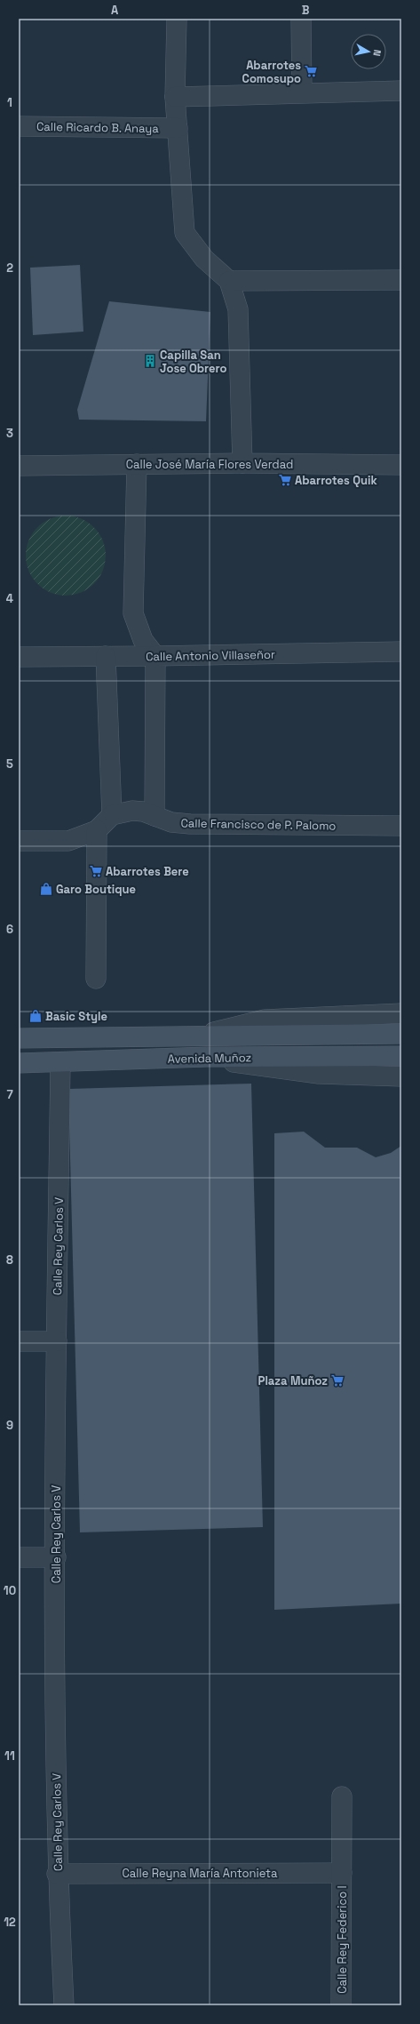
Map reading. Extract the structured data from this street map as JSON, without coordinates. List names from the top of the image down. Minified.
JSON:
{"streets":{"main road":["Avenida Muñoz"],"street":["Calle Ricardo B. Anaya","Calle José María Flores Verdad","Calle Antonio Villaseñor","Calle Francisco de P. Palomo","Calle Rey Carlos V","Calle Reyna María Antonieta","Calle Rey Federico I"]},"crossings":[["Avenida Muñoz","Calle Rey Carlos V"],["Calle Rey Carlos V","Calle Reyna María Antonieta"],["Calle Reyna María Antonieta","Calle Rey Federico I"]],"places":{"supermarket":["Abarrotes Comosupo","Abarrotes Quik","Abarrotes Bere","Plaza Muñoz"],"building":["Capilla San Jose Obrero"],"shop":["Garo Boutique","Basic Style"]},"north":"right","grid":{"columns":["A","B"],"rows":["1","2","3","4","5","6","7","8","9","10","11","12"]}}
